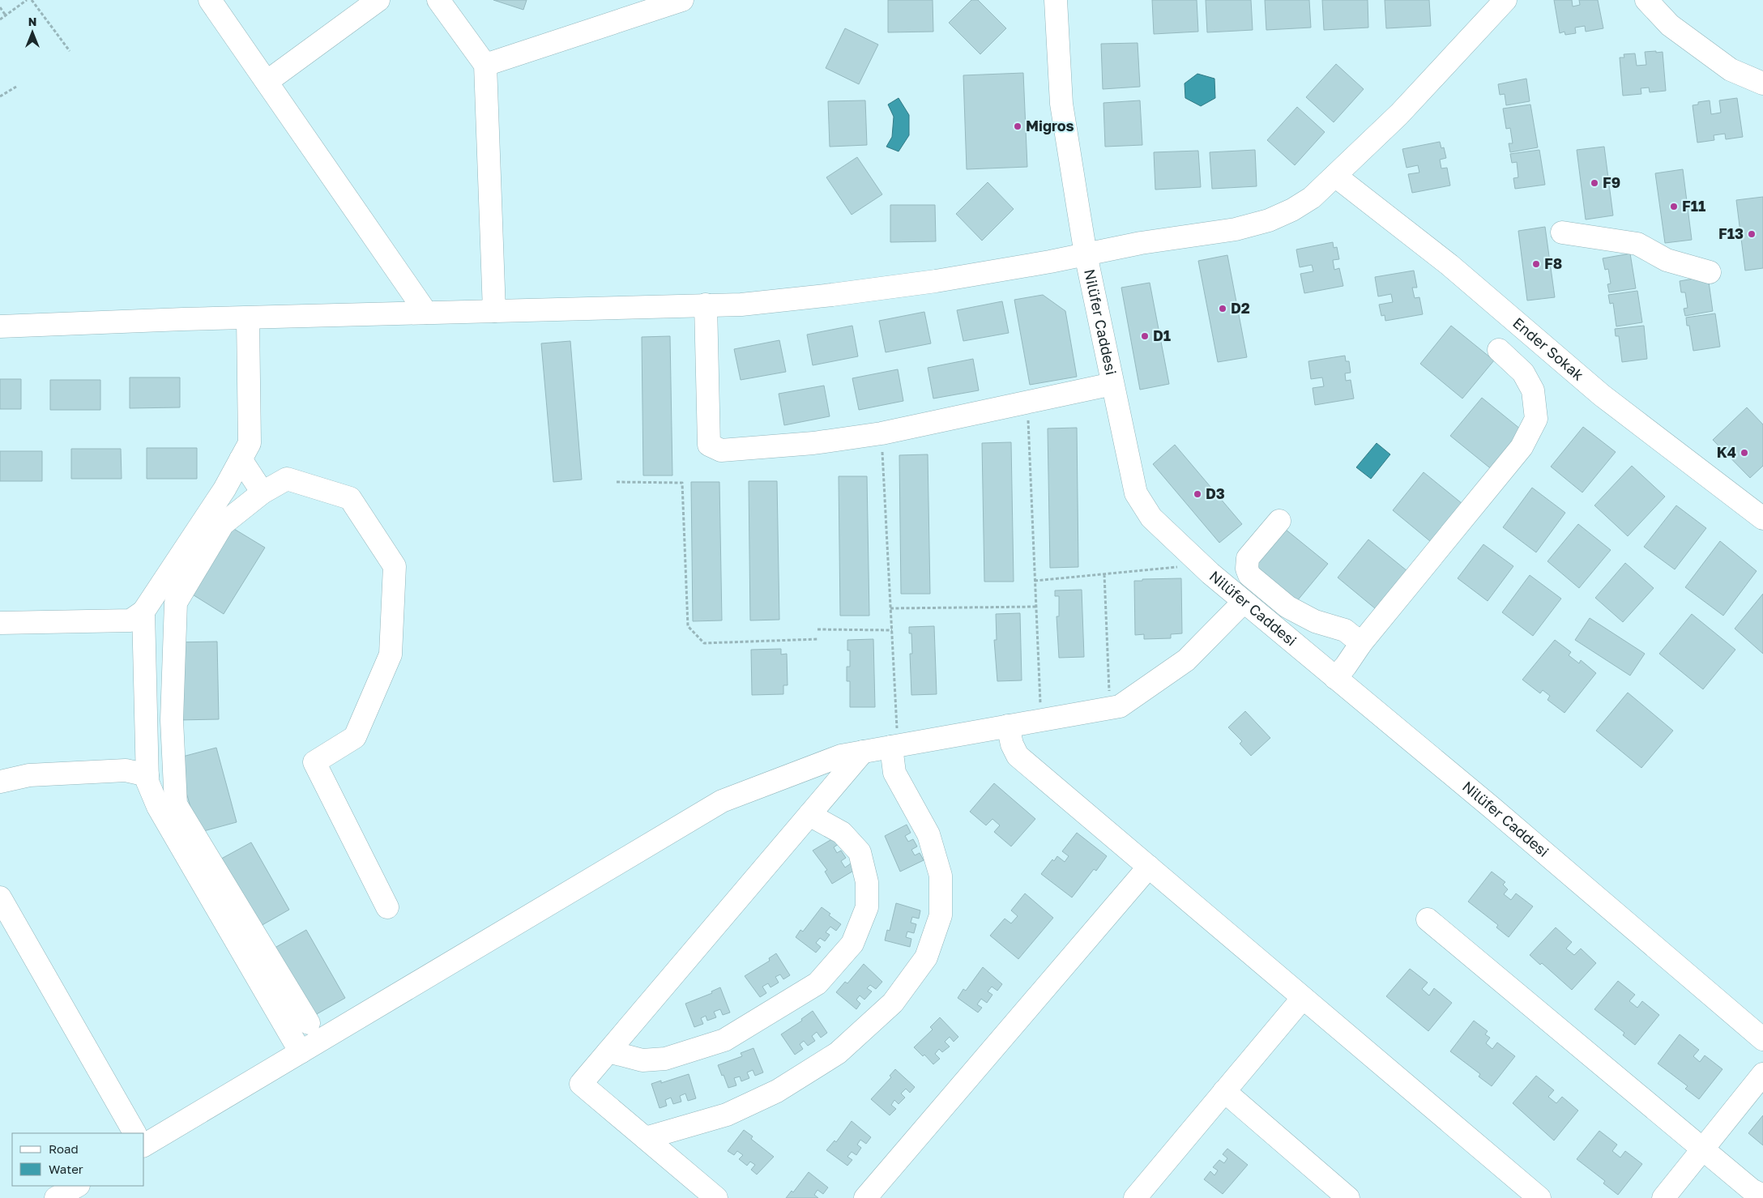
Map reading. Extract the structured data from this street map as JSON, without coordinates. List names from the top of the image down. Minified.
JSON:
{"streets":{"street":["Nilüfer Caddesi","Ender Sokak"]},"places":["Migros","F9","F11","F13","F8","D2","D1","K4","D3"],"legend":["Road","Water"],"north":"top"}
